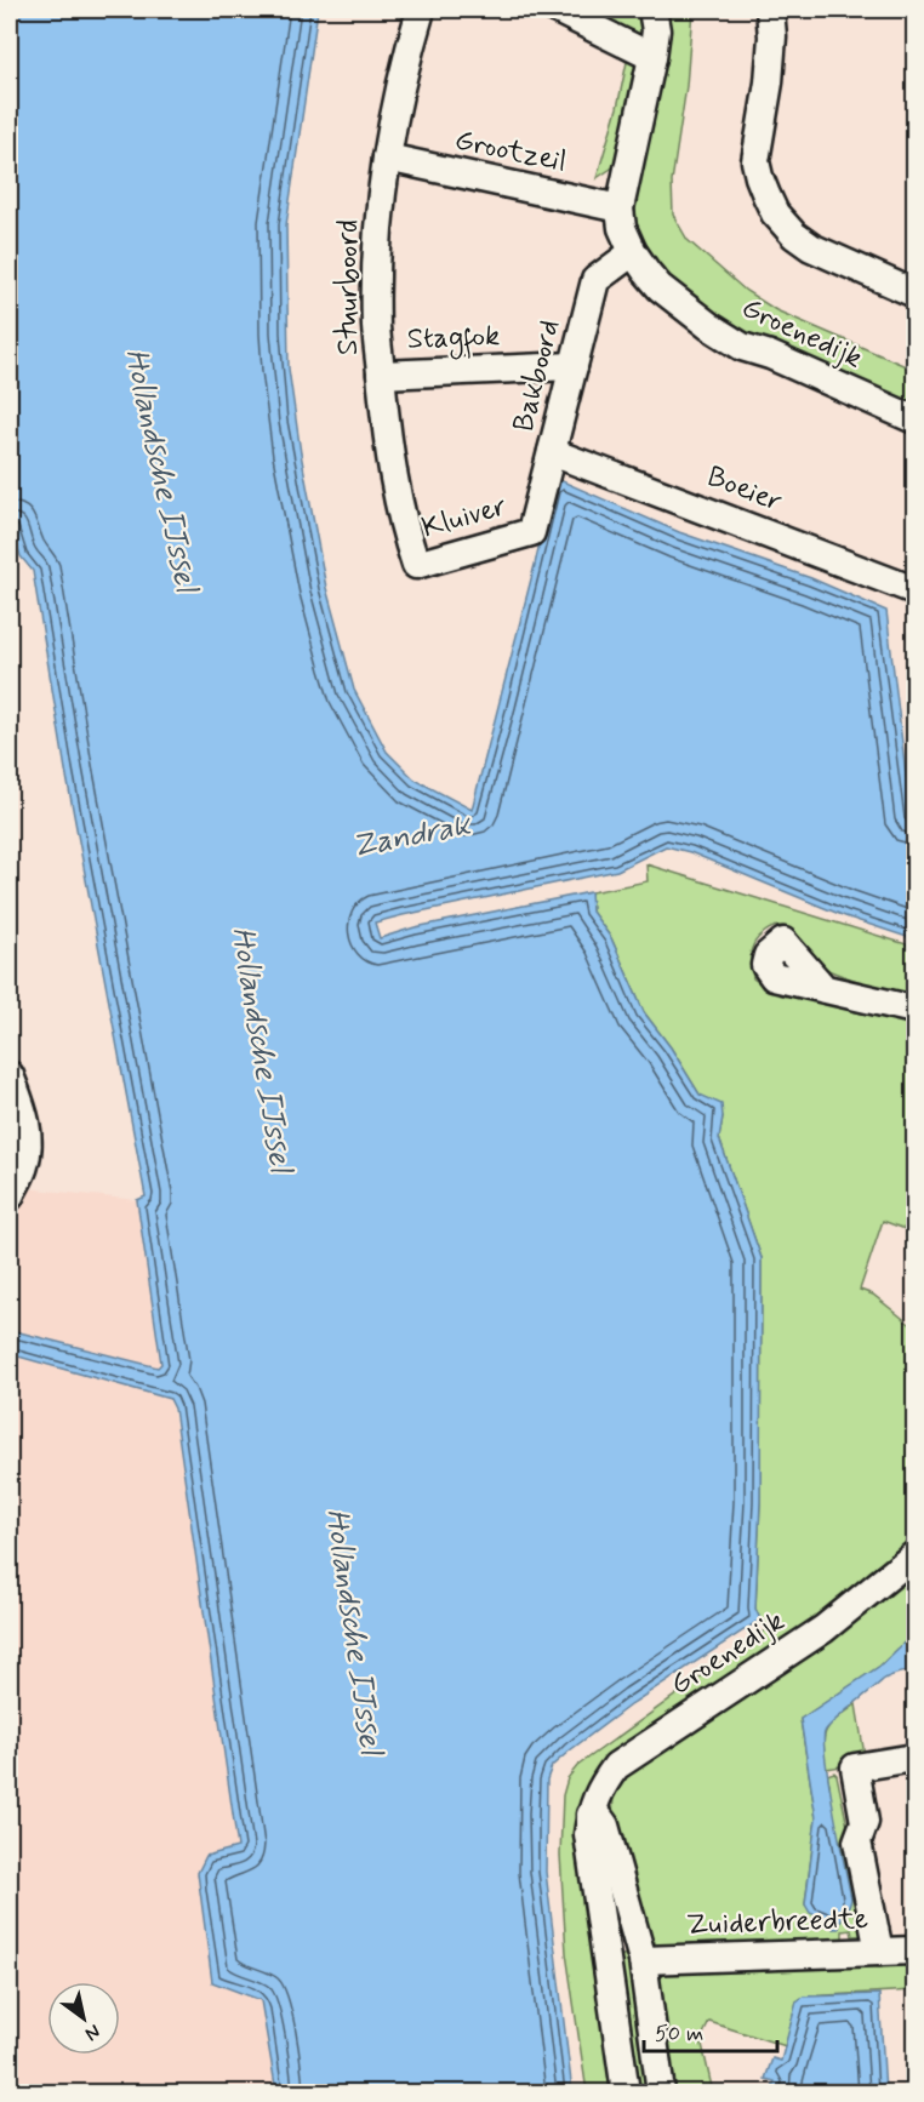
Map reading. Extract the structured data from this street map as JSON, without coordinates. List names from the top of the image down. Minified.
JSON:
{"streets":{"street":["Grootzeil","Stuurboord","Groenedijk","Stagfok","Bakboord","Boeier","Kluiver","Zuiderbreedte"]},"crossings":[["Grootzeil","Stuurboord"],["Grootzeil","Groenedijk"],["Stuurboord","Stagfok"],["Stuurboord","Kluiver"],["Groenedijk","Bakboord"],["Stagfok","Bakboord"],["Bakboord","Boeier"],["Bakboord","Kluiver"]],"water":["Hollandsche IJssel","Zandrak"],"scale_bar":"50 m","north":"bottom right"}
